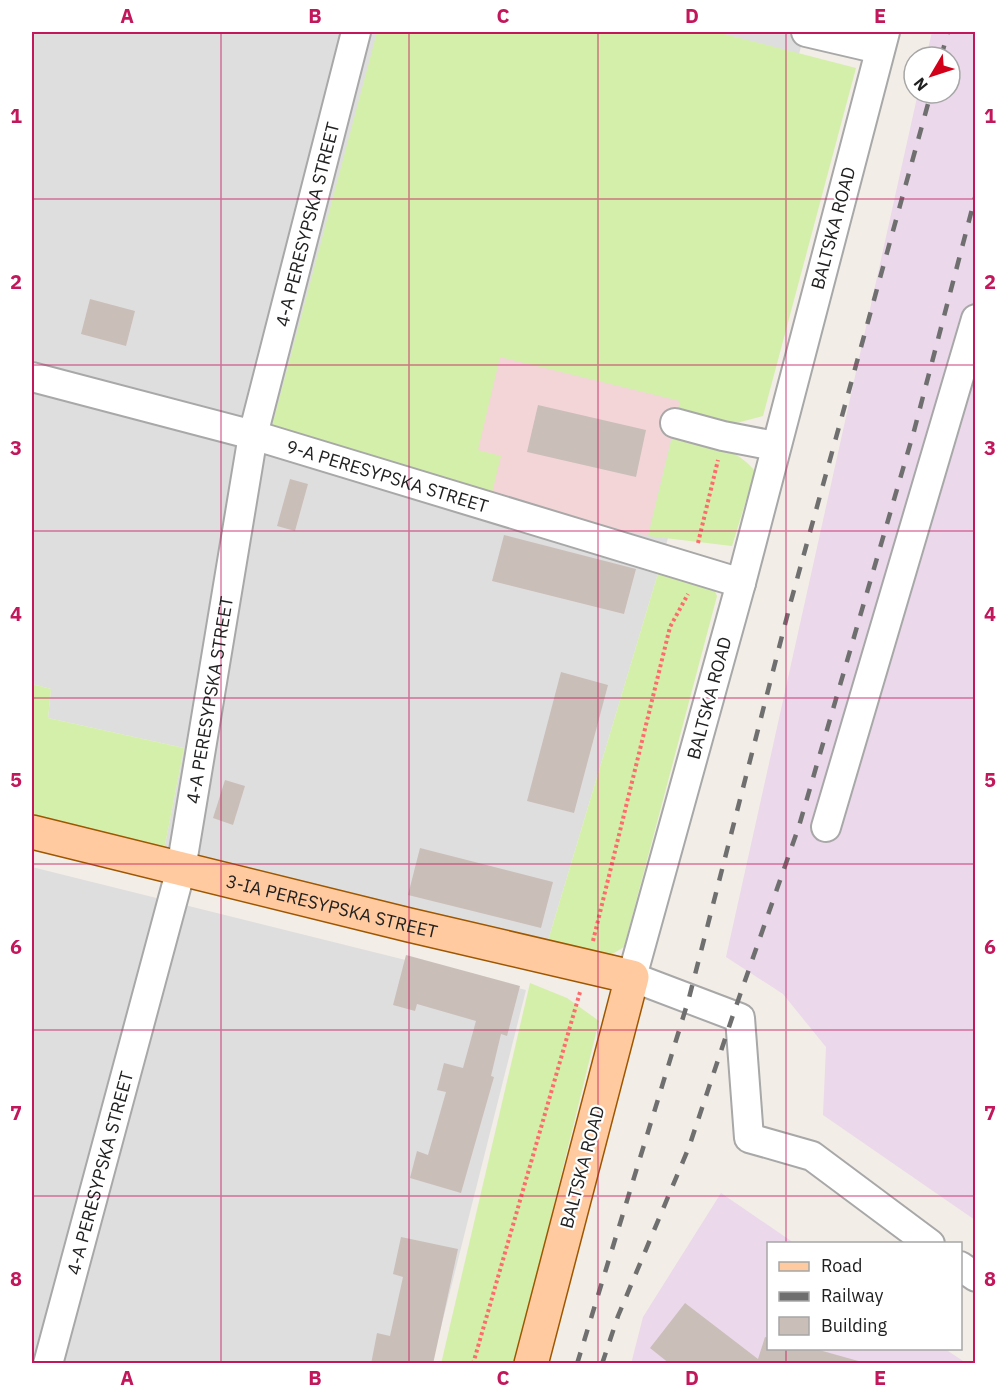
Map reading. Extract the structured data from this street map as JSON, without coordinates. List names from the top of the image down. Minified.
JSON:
{"streets":{"main road":["BALTSKA ROAD","3-IA PERESYPSKA STREET"],"street":["4-A PERESYPSKA STREET","9-A PERESYPSKA STREET"]},"crossings":[["4-A PERESYPSKA STREET","9-A PERESYPSKA STREET"],["4-A PERESYPSKA STREET","3-IA PERESYPSKA STREET"],["BALTSKA ROAD","9-A PERESYPSKA STREET"],["BALTSKA ROAD","3-IA PERESYPSKA STREET"]],"legend":["Road","Railway","Building"],"north":"bottom left","grid":{"columns":["A","B","C","D","E"],"rows":["1","2","3","4","5","6","7","8"]}}
